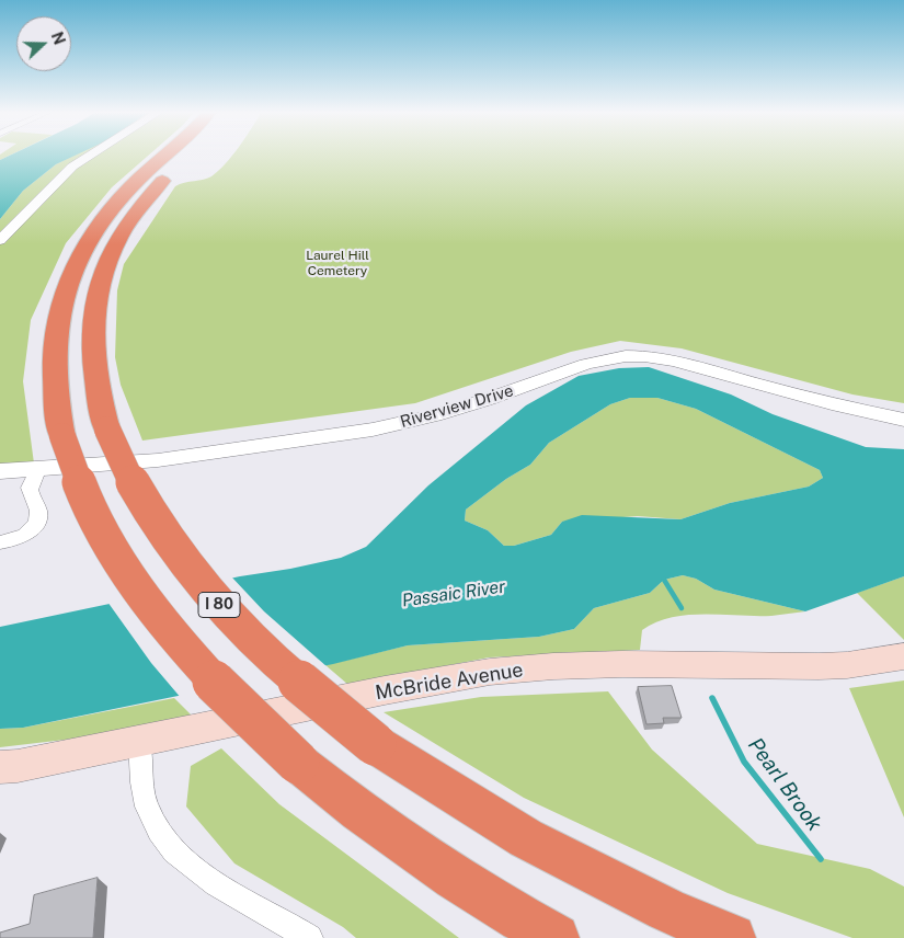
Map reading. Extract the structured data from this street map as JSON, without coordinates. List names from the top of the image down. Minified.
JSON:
{"streets":{"highway":["I 80"],"main road":["McBride Avenue"],"street":["Riverview Drive"]},"water":["Passaic River","Pearl Brook"],"parks":["Laurel Hill Cemetery"],"north":"right"}
